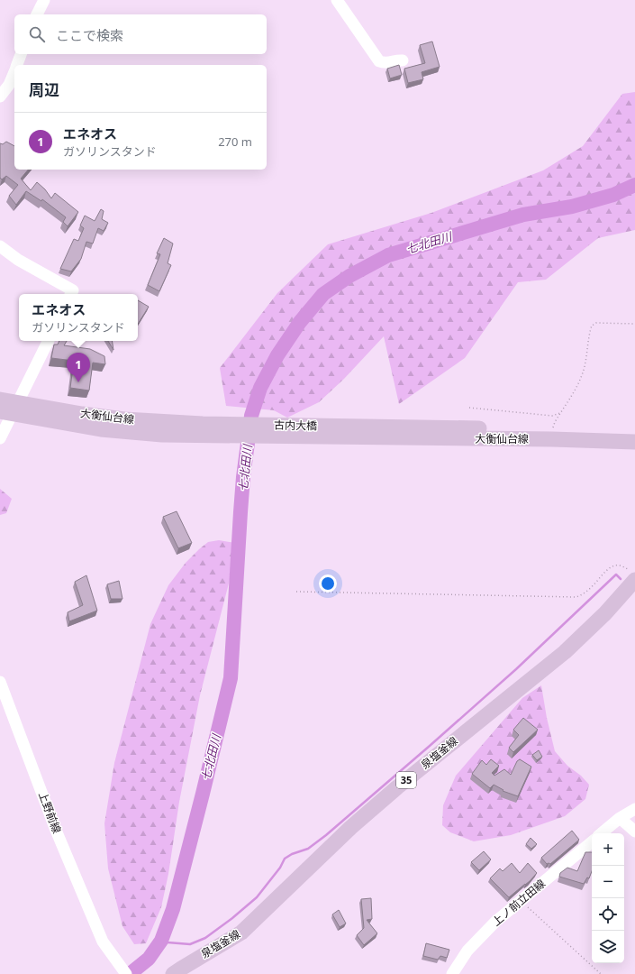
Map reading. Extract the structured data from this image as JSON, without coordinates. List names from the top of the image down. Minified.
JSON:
{"streets":{"main road":["大衡仙台線","古内大橋","泉塩釜線","35"],"street":["上野前線","上ノ前立田線"]},"crossings":[["大衡仙台線","古内大橋"]],"water":["七北田川"],"page":{"search":"ここで検索","heading":"周辺","list":[{"mark":"1","name":"エネオス","note":"ガソリンスタンド","value":"270 m"}],"popup":["エネオス","ガソリンスタンド"],"pins":"1","map_buttons":["+","−"]}}
